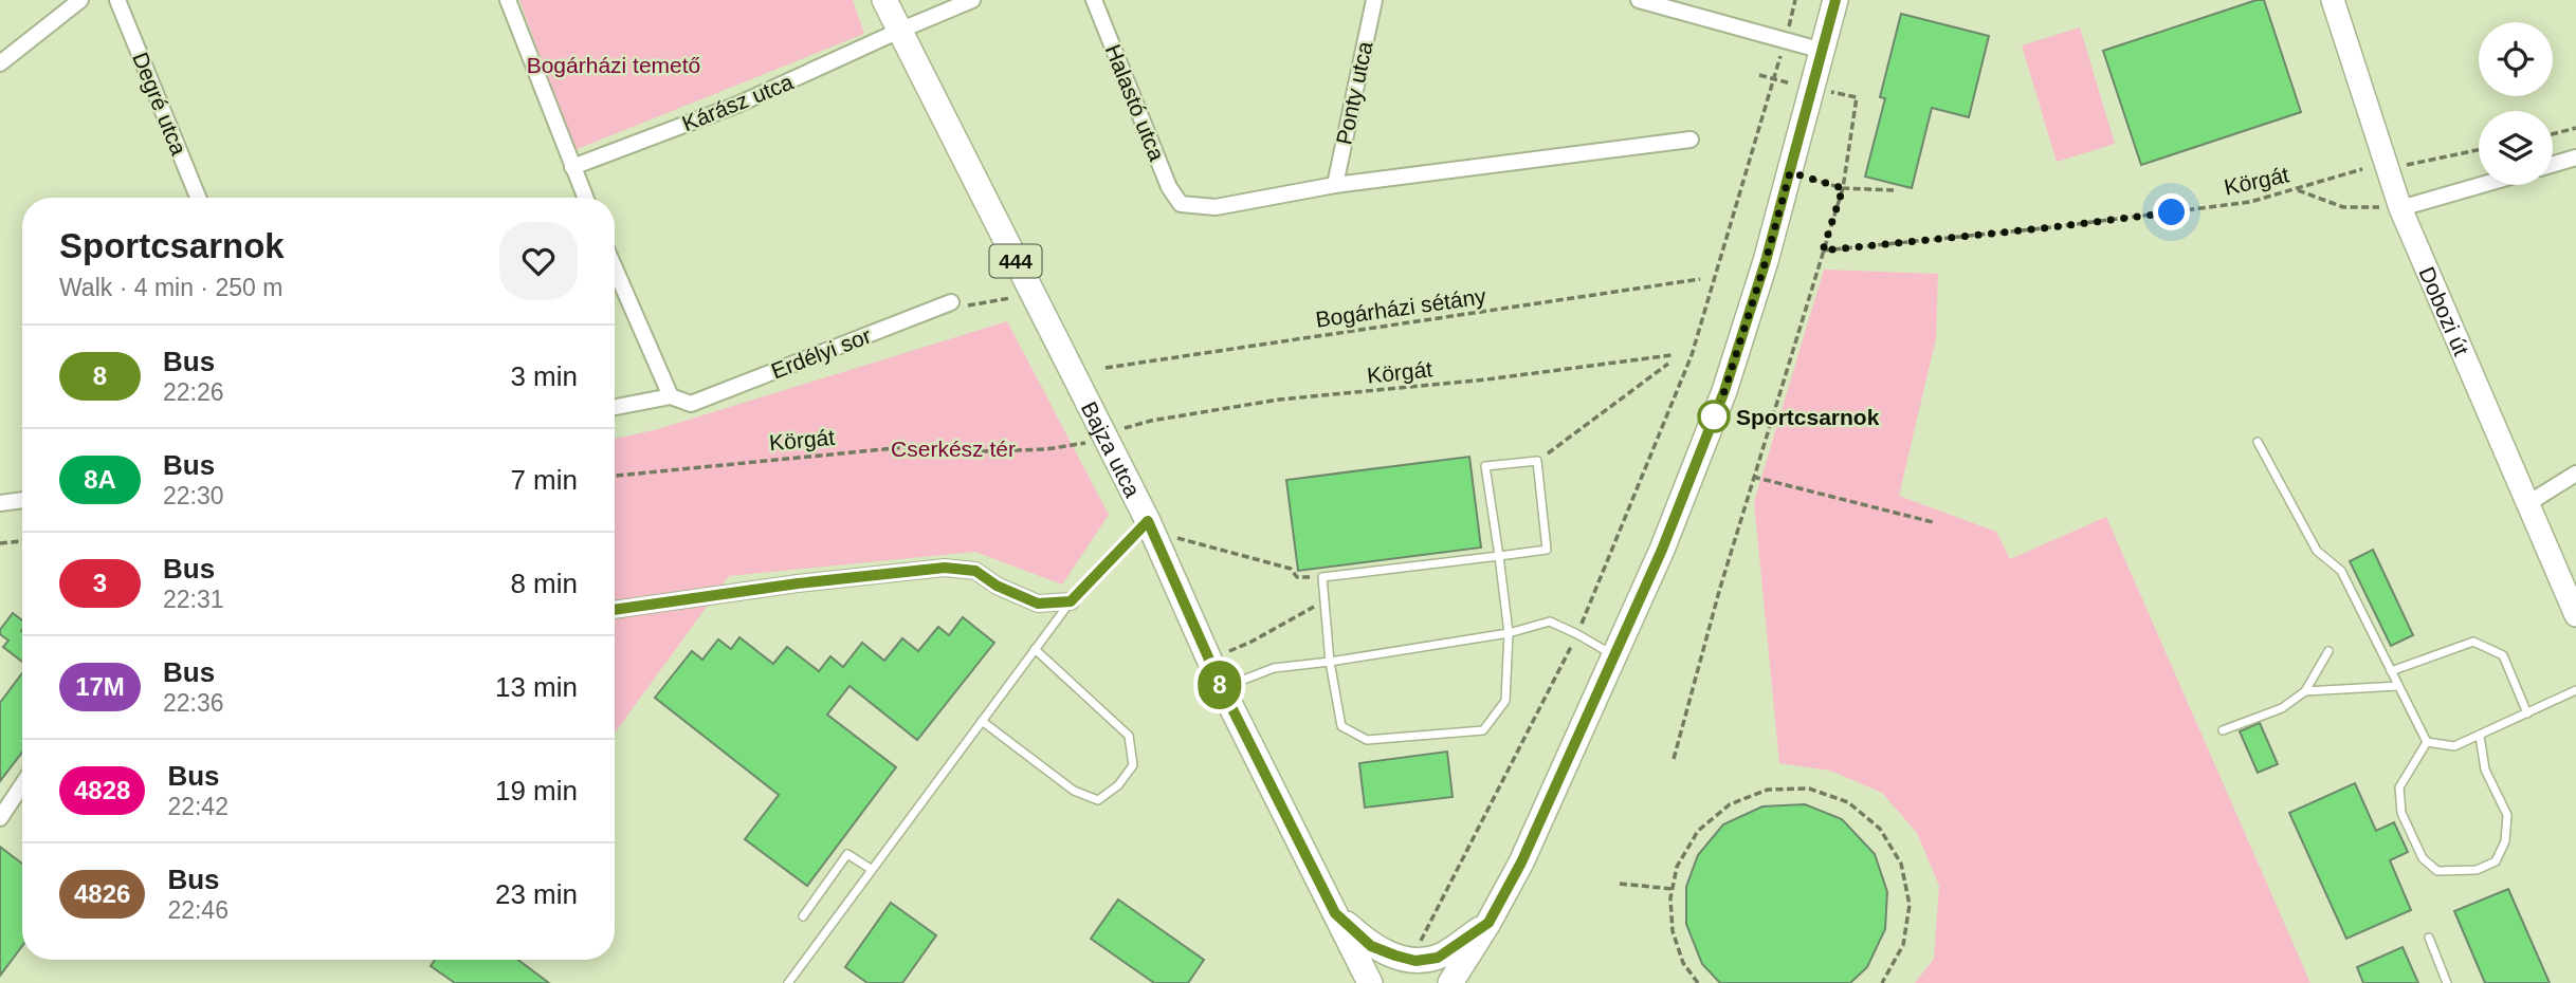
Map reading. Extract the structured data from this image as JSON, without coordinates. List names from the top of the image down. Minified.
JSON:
{"streets":{"main road":["444","Dobozi út","Bajza utca"],"street":["Ponty utca","Kárász utca","Halastó utca","Degré utca","Erdélyi sor"],"path":["Körgát","Bogárházi sétány"]},"crossings":[["Ponty utca","Halastó utca"],["Kárász utca","Bajza utca"]],"parks":["Bogárházi temető","Cserkész tér"],"places":["Sportcsarnok"],"lines":["bus line 8"],"page":{"on_map":"8","heading":["Sportcsarnok","Walk · 4 min · 250 m"],"list":[{"mark":"8","name":"Bus","note":"22:26","value":"3 min"},{"mark":"8A","name":"Bus","note":"22:30","value":"7 min"},{"mark":"3","name":"Bus","note":"22:31","value":"8 min"},{"mark":"17M","name":"Bus","note":"22:36","value":"13 min"},{"mark":"4828","name":"Bus","note":"22:42","value":"19 min"},{"mark":"4826","name":"Bus","note":"22:46","value":"23 min"}]}}
